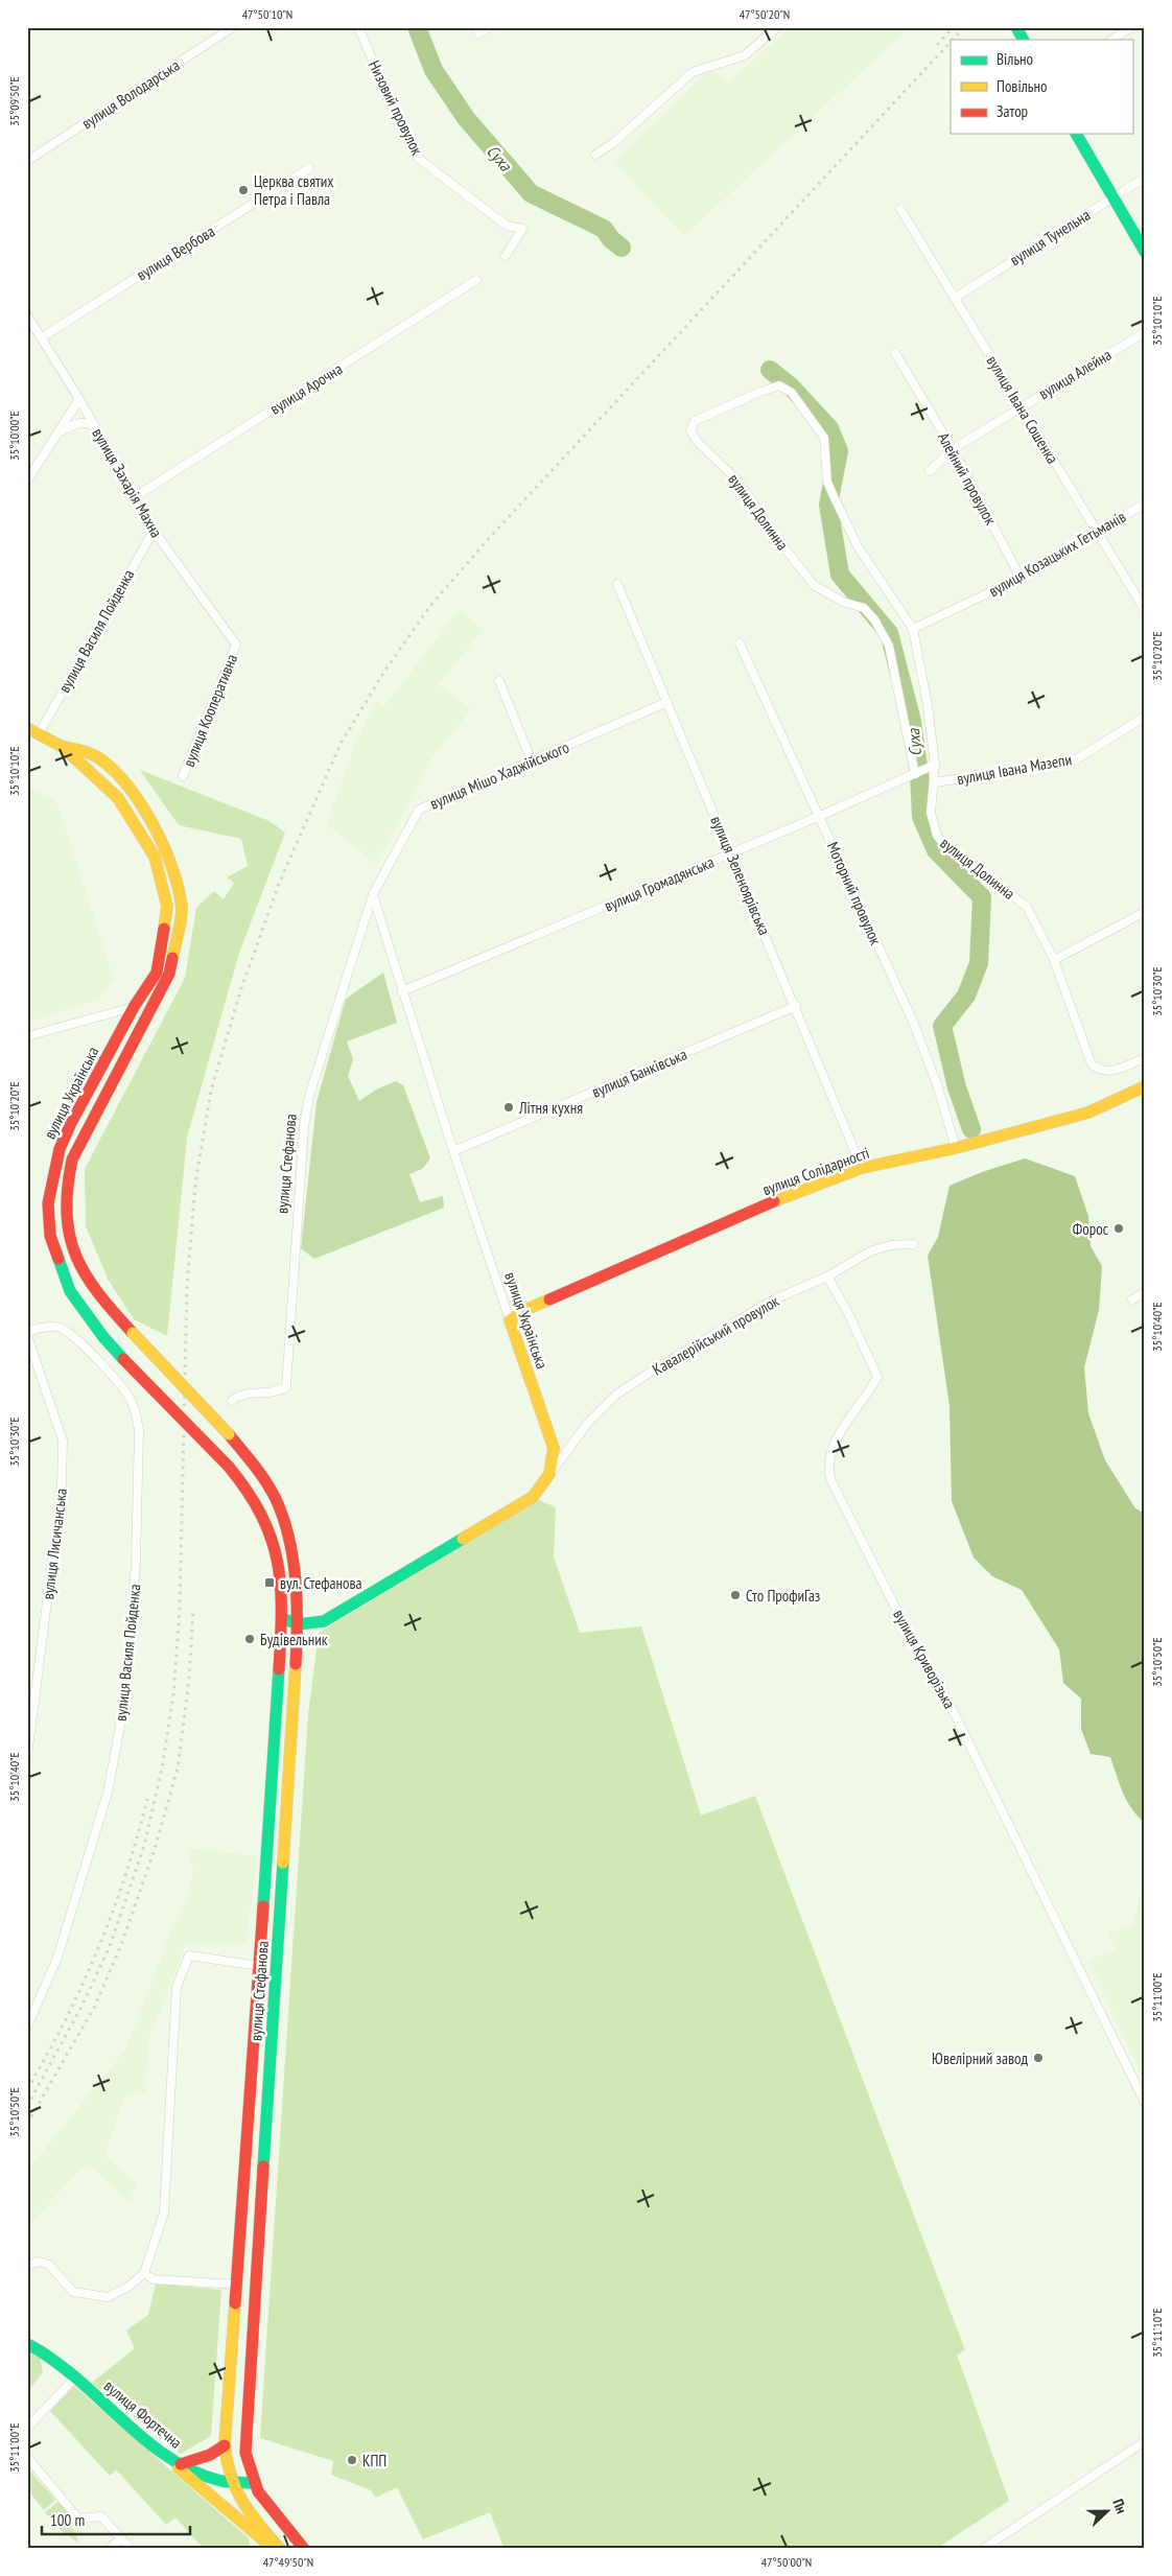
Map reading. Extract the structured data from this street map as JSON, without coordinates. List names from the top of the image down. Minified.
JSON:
{"streets":{"main road":["вулиця Українська","вулиця Стефанова","вулиця Солідарності","вулиця Фортечна"],"street":["вулиця Володарська","Низовий провулок","вулиця Тунельна","вулиця Вербова","вулиця Алейна","вулиця Арочна","вулиця Івана Сошенка","Алейний провулок","вулиця Захарія Махна","вулиця Долинна","вулиця Козацьких Гетьманів","вулиця Василя Пойденка","вулиця Кооперативна","вулиця Івана Мазепи","вулиця Мішо Хаджійського","вулиця Зеленоярівська","вулиця Громадянська","Моторний провулок","вулиця Банківська","Кавалерійський провулок","вулиця Лисичанська","вулиця Криворізька"]},"crossings":[["вулиця Тунельна","вулиця Івана Сошенка"],["вулиця Вербова","вулиця Захарія Махна"],["вулиця Алейна","вулиця Івана Сошенка"],["вулиця Алейна","Алейний провулок"],["вулиця Арочна","вулиця Захарія Махна"],["вулиця Івана Сошенка","вулиця Козацьких Гетьманів"],["Алейний провулок","вулиця Козацьких Гетьманів"],["вулиця Захарія Махна","вулиця Василя Пойденка"],["вулиця Захарія Махна","вулиця Кооперативна"],["вулиця Долинна","вулиця Козацьких Гетьманів"],["вулиця Долинна","вулиця Івана Мазепи"],["вулиця Долинна","вулиця Громадянська"],["вулиця Василя Пойденка","вулиця Українська"],["вулиця Мішо Хаджійського","вулиця Зеленоярівська"],["вулиця Мішо Хаджійського","вулиця Українська"],["вулиця Мішо Хаджійського","вулиця Стефанова"],["вулиця Зеленоярівська","вулиця Громадянська"],["вулиця Зеленоярівська","вулиця Банківська"],["вулиця Зеленоярівська","вулиця Солідарності"],["вулиця Громадянська","Моторний провулок"],["вулиця Громадянська","вулиця Українська"],["Моторний провулок","вулиця Солідарності"],["вулиця Банківська","вулиця Українська"],["вулиця Українська","вулиця Стефанова"],["вулиця Українська","вулиця Солідарності"],["вулиця Українська","Кавалерійський провулок"],["вулиця Стефанова","вулиця Фортечна"],["Кавалерійський провулок","вулиця Криворізька"]],"water":["Суха"],"places":{"other":["Церква святих Петра і Павла","Літня кухня","Форос","Сто ПрофиГаз","Будівельник","Ювелірний завод","КПП"],"transit":["вул. Стефанова"]},"legend":["Вільно","Повільно","Затор"],"scale_bar":"100 m","north":"right","coordinates":["47°50'10\"N","47°50'20\"N","35°09'50\"E","35°10'10\"E","35°10'00\"E","35°10'20\"E","35°10'30\"E","35°10'40\"E","35°10'50\"E","35°11'00\"E","35°11'10\"E","47°49'50\"N","47°50'00\"N"]}
